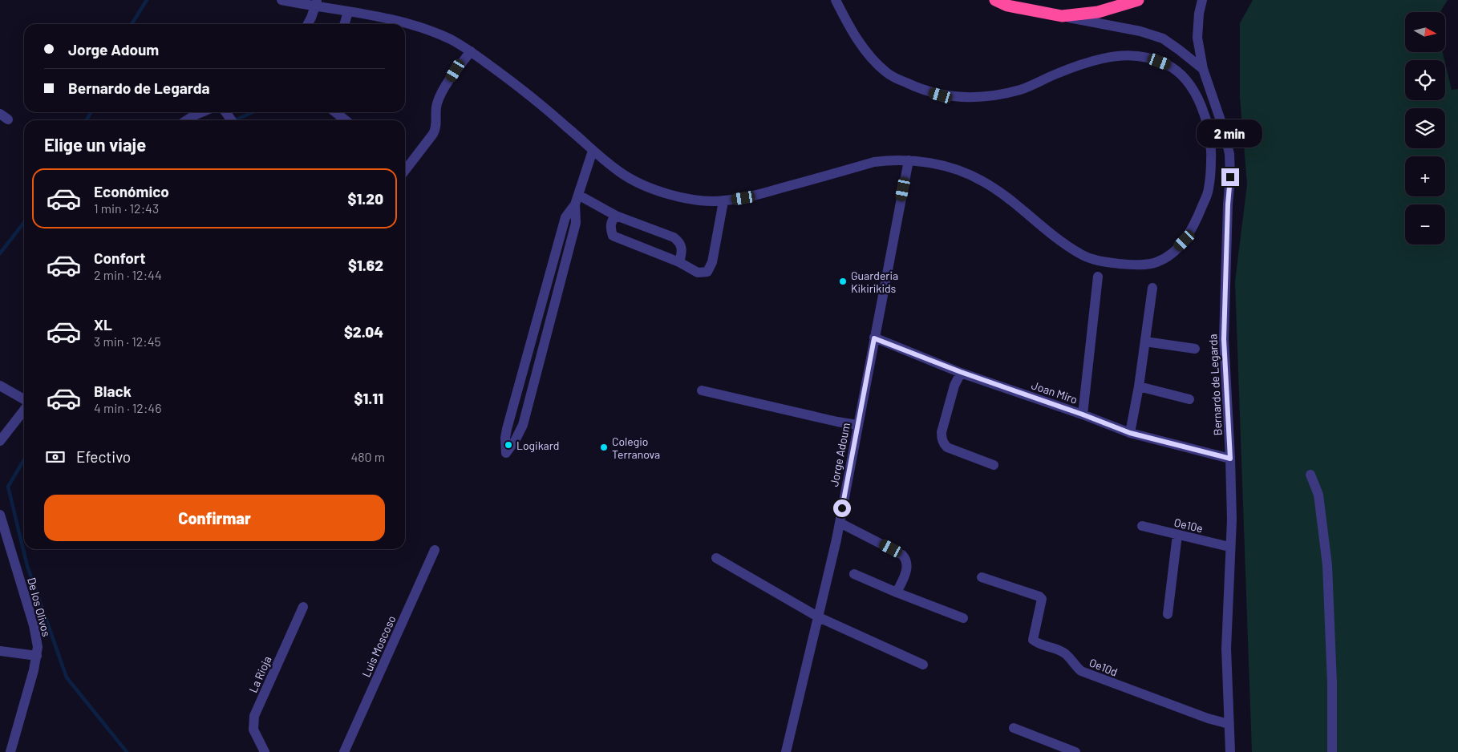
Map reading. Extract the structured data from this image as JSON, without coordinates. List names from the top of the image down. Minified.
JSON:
{"streets":{"street":["Bernardo de Legarda","Joan Miro","Jorge Adoum","Oe10e","De los Olivos","Luis Moscoso","Oe10d","La Rioja"]},"crossings":[["Bernardo de Legarda","Joan Miro"],["Bernardo de Legarda","Oe10e"],["Bernardo de Legarda","Oe10d"],["Joan Miro","Jorge Adoum"]],"places":["Guarderia Kikirikids","Logikard","Colegio Terranova"],"north":"right","page":{"map_buttons":["+","−"],"banner":["Jorge Adoum","Bernardo de Legarda"],"bubble":"2 min","heading":"Elige un viaje","list":[{"name":"Económico","note":"1 min · 12:43","value":"$1.20"},{"name":"Confort","note":"2 min · 12:44","value":"$1.62"},{"name":"XL","note":"3 min · 12:45","value":"$2.04"},{"name":"Black","note":"4 min · 12:46","value":"$1.11"}],"pay":["Efectivo","480 m"],"buttons":"Confirmar"}}
